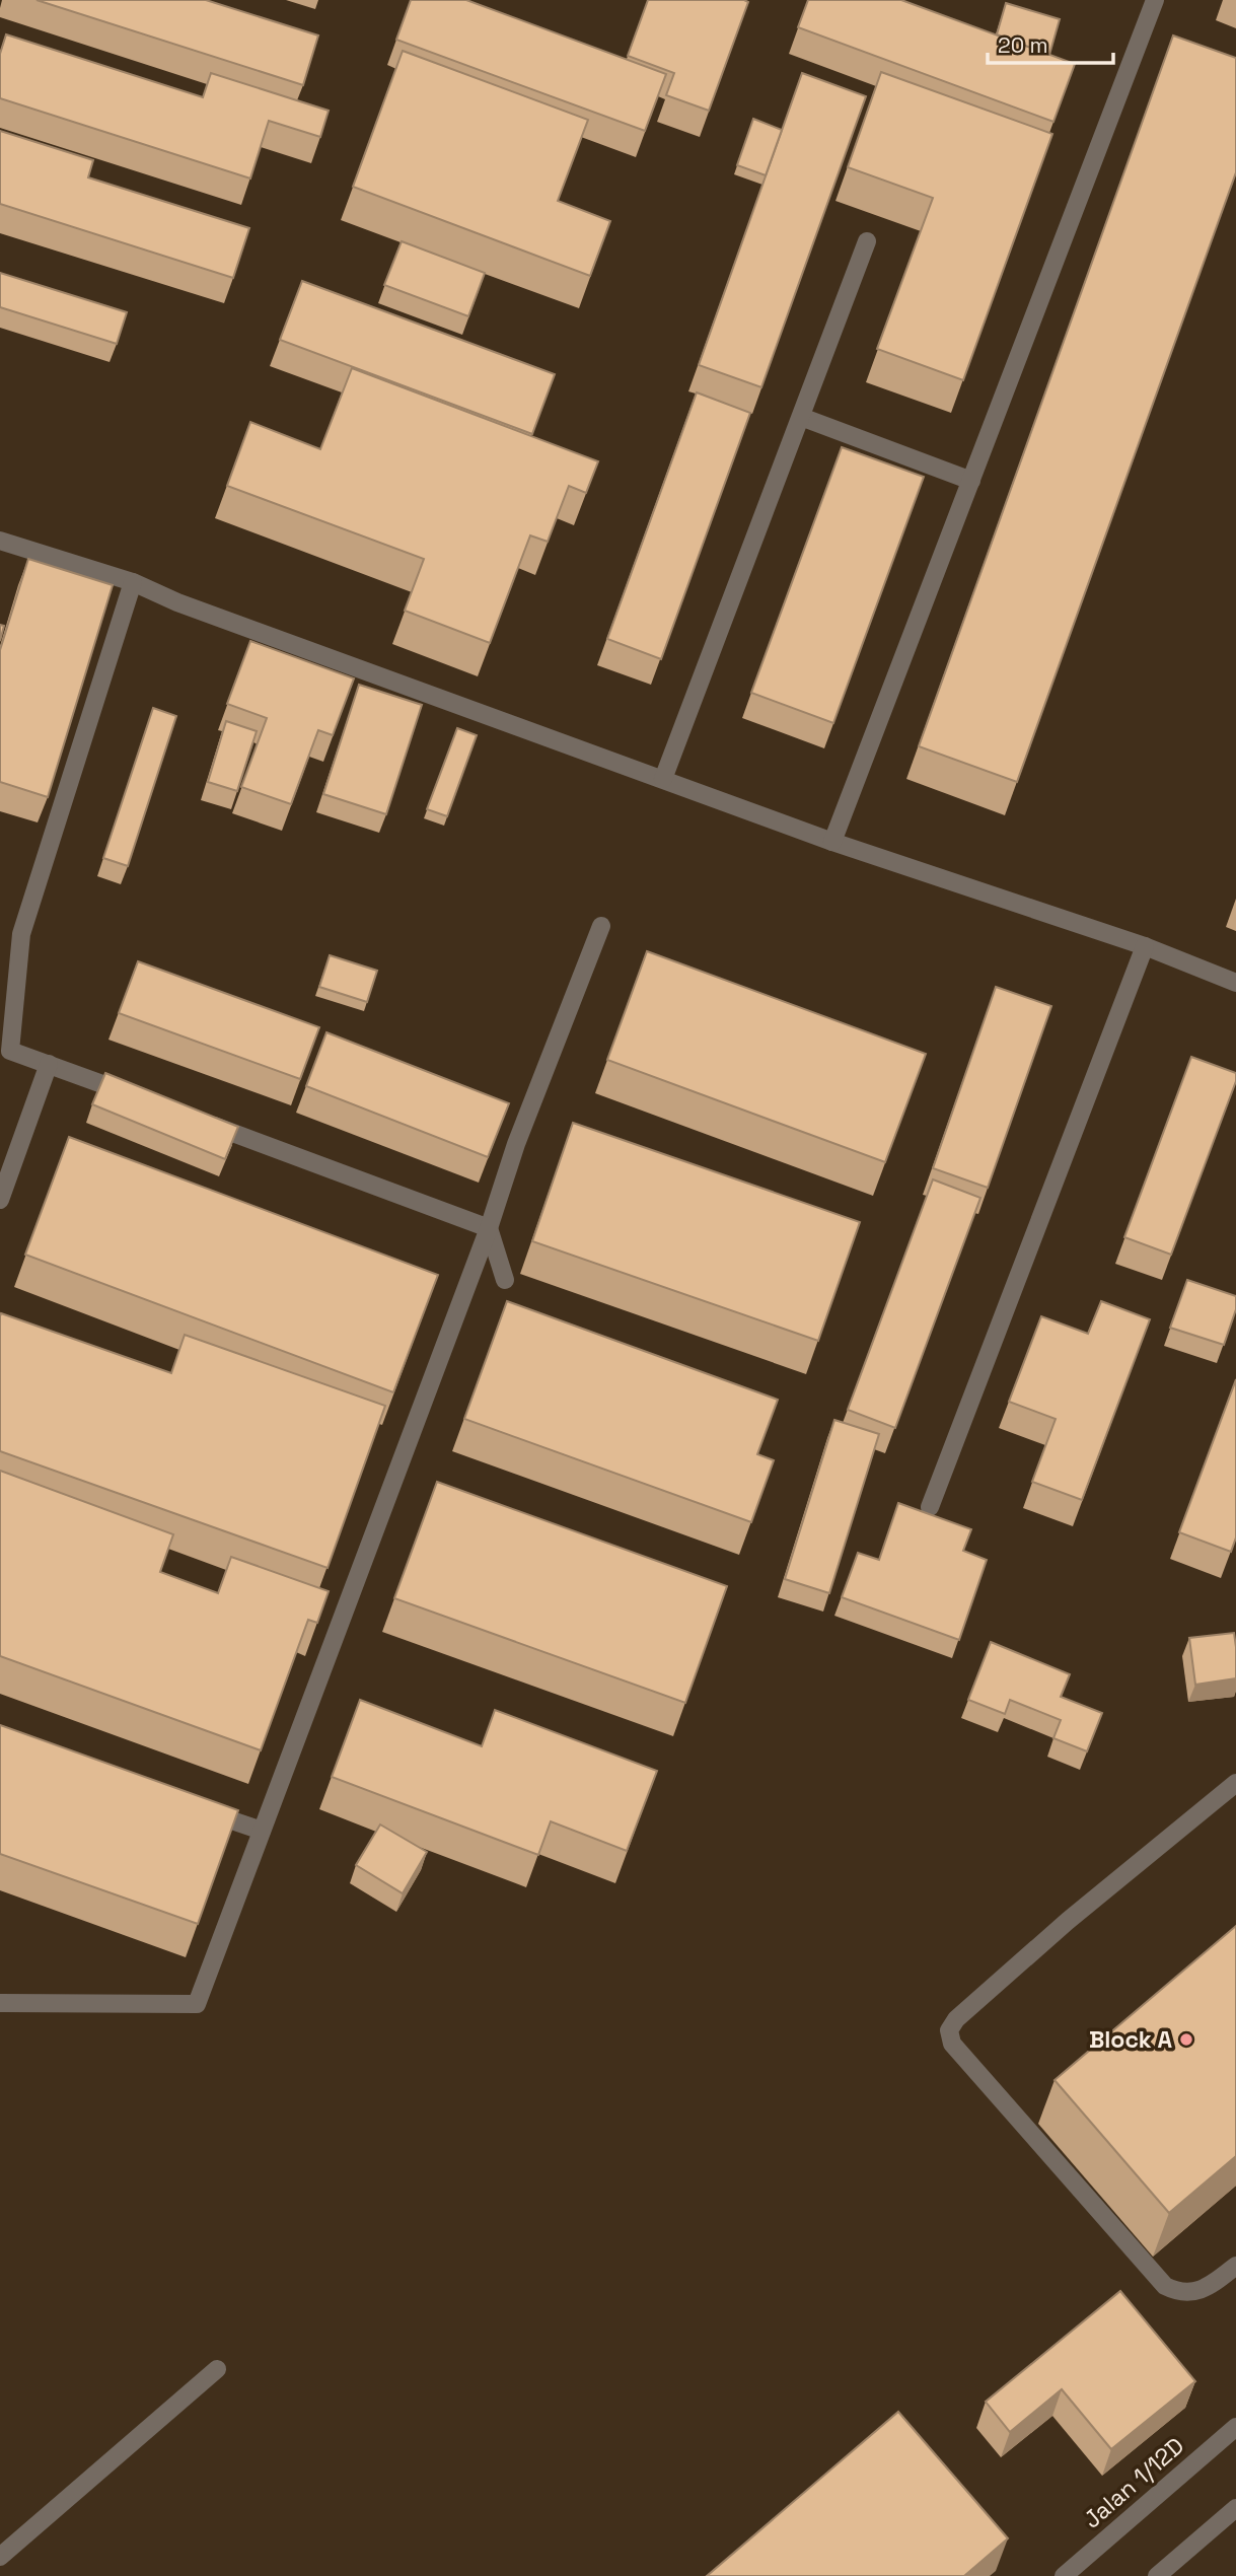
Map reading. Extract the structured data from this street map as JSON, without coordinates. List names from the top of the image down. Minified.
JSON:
{"streets":{"street":["Jalan 1/12D"]},"places":["Block A"],"scale_bar":"20 m"}
